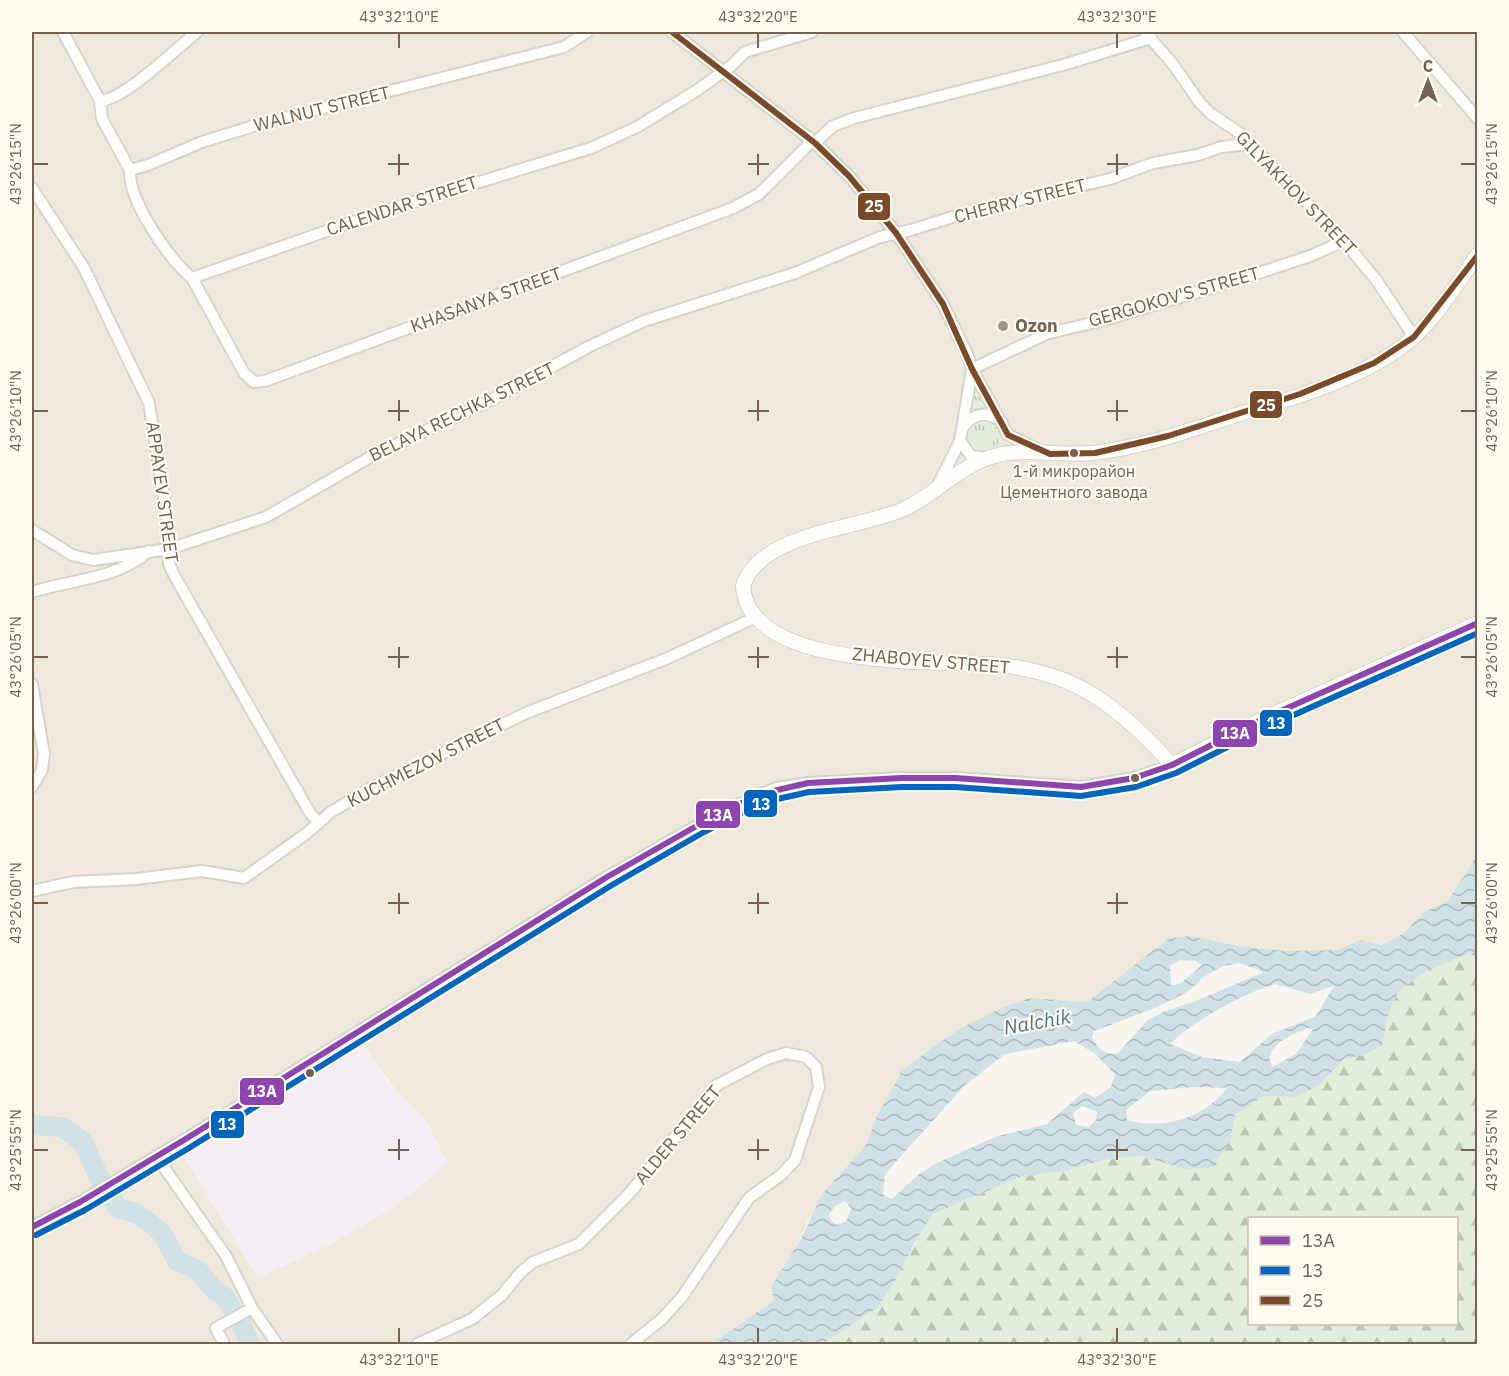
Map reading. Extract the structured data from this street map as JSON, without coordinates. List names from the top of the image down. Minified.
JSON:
{"streets":{"street":["WALNUT STREET","GILYAKHOV STREET","CHERRY STREET","CALENDAR STREET","GERGOKOV'S STREET","KHASANYA STREET","BELAYA RECHKA STREET","APPAYEV STREET","ZHABOYEV STREET","KUCHMEZOV STREET","ALDER STREET"]},"crossings":[["GILYAKHOV STREET","CHERRY STREET"],["GILYAKHOV STREET","GERGOKOV'S STREET"],["GILYAKHOV STREET","KHASANYA STREET"],["CHERRY STREET","BELAYA RECHKA STREET"],["CALENDAR STREET","KHASANYA STREET"],["BELAYA RECHKA STREET","APPAYEV STREET"],["APPAYEV STREET","KUCHMEZOV STREET"],["ZHABOYEV STREET","KUCHMEZOV STREET"]],"water":["Nalchik"],"places":["Ozon","1-й микрорайон Цементного завода"],"lines":["transit line 25","transit line 13А","transit line 13"],"legend":["13А","13","25"],"north":"top","coordinates":["43°32'10\"E","43°32'20\"E","43°32'30\"E","43°26'15\"N","43°26'10\"N","43°26'05\"N","43°26'00\"N","43°25'55\"N"]}
